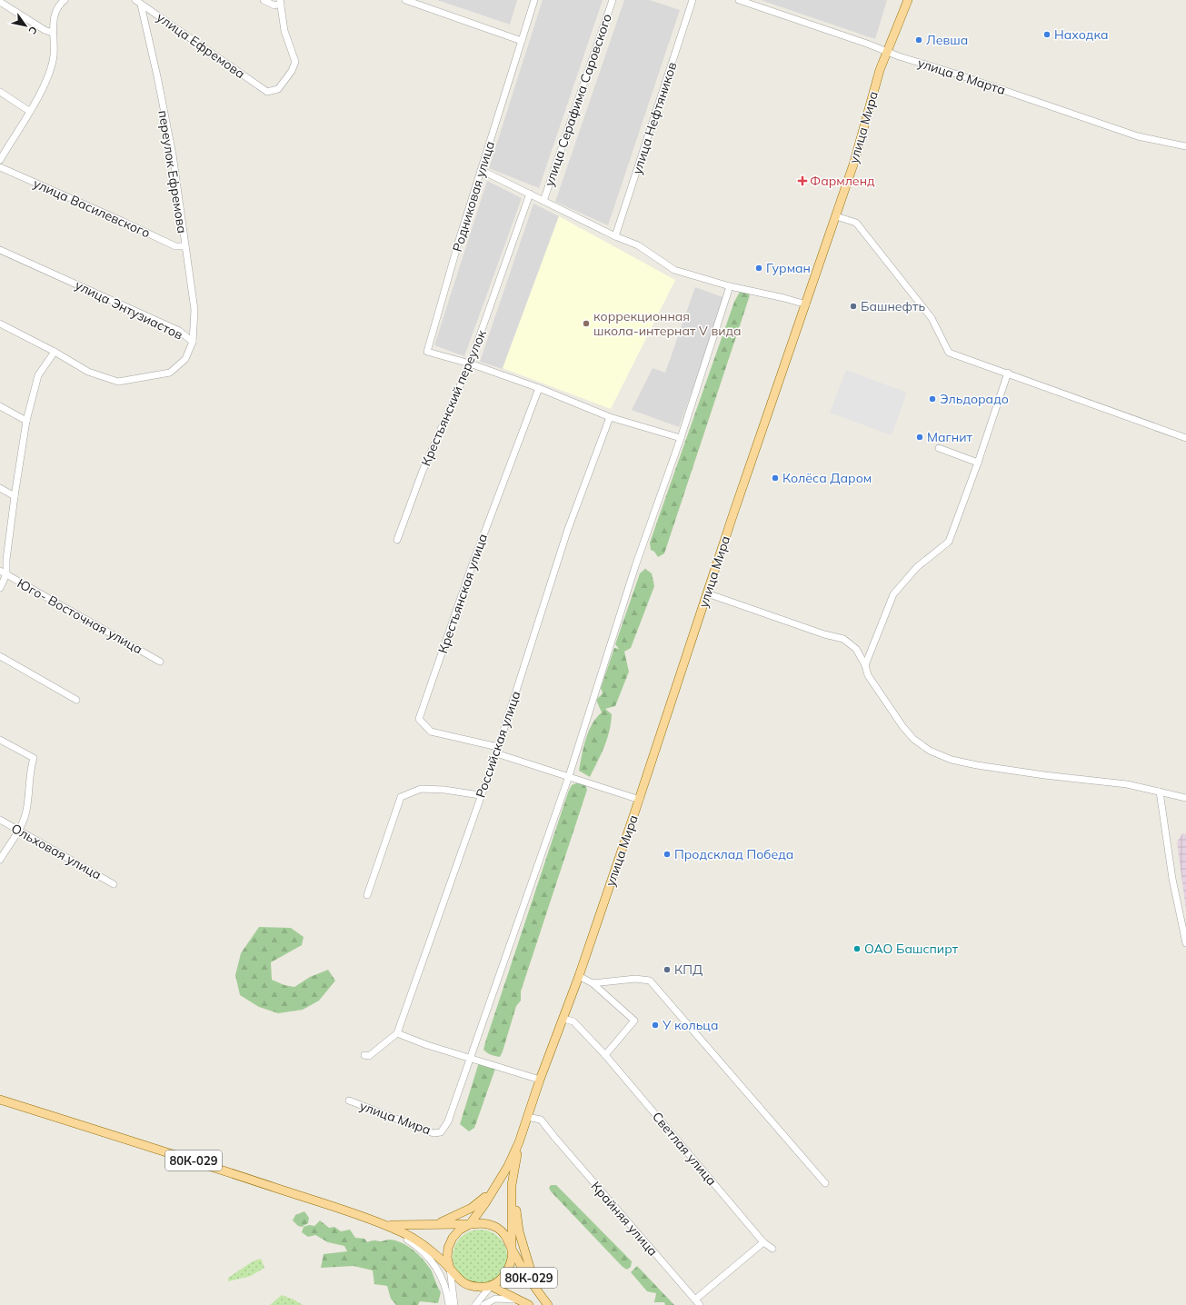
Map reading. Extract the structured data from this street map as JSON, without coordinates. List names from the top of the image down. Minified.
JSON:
{"streets":{"main road":["улица Мира","80К-029"],"street":["улица Ефремова","улица 8 Марта","улица Серафима Саровского","улица Нефтяников","переулок Ефремова","Родниковая улица","улица Василевского","улица Энтузиастов","Крестьянский переулок","Крестьянская улица","Юго- Восточная улица","Российская улица","Ольховая улица","Светлая улица","Крайняя улица"]},"crossings":[["улица Ефремова","переулок Ефремова"],["улица 8 Марта","улица Мира"],["улица Мира","Светлая улица"],["улица Мира","Крайняя улица"],["переулок Ефремова","улица Василевского"],["переулок Ефремова","улица Энтузиастов"],["Родниковая улица","Крестьянский переулок"],["Крестьянская улица","Российская улица"]],"places":{"other":["Находка","Левша","Гурман","Башнефть","коррекционная школа-интернат V вида","Эльдорадо","Магнит","Колёса Даром","Продсклад Победа","ОАО Башспирт","КПД","У кольца"],"health":["Фармленд"]},"north":"bottom right"}
